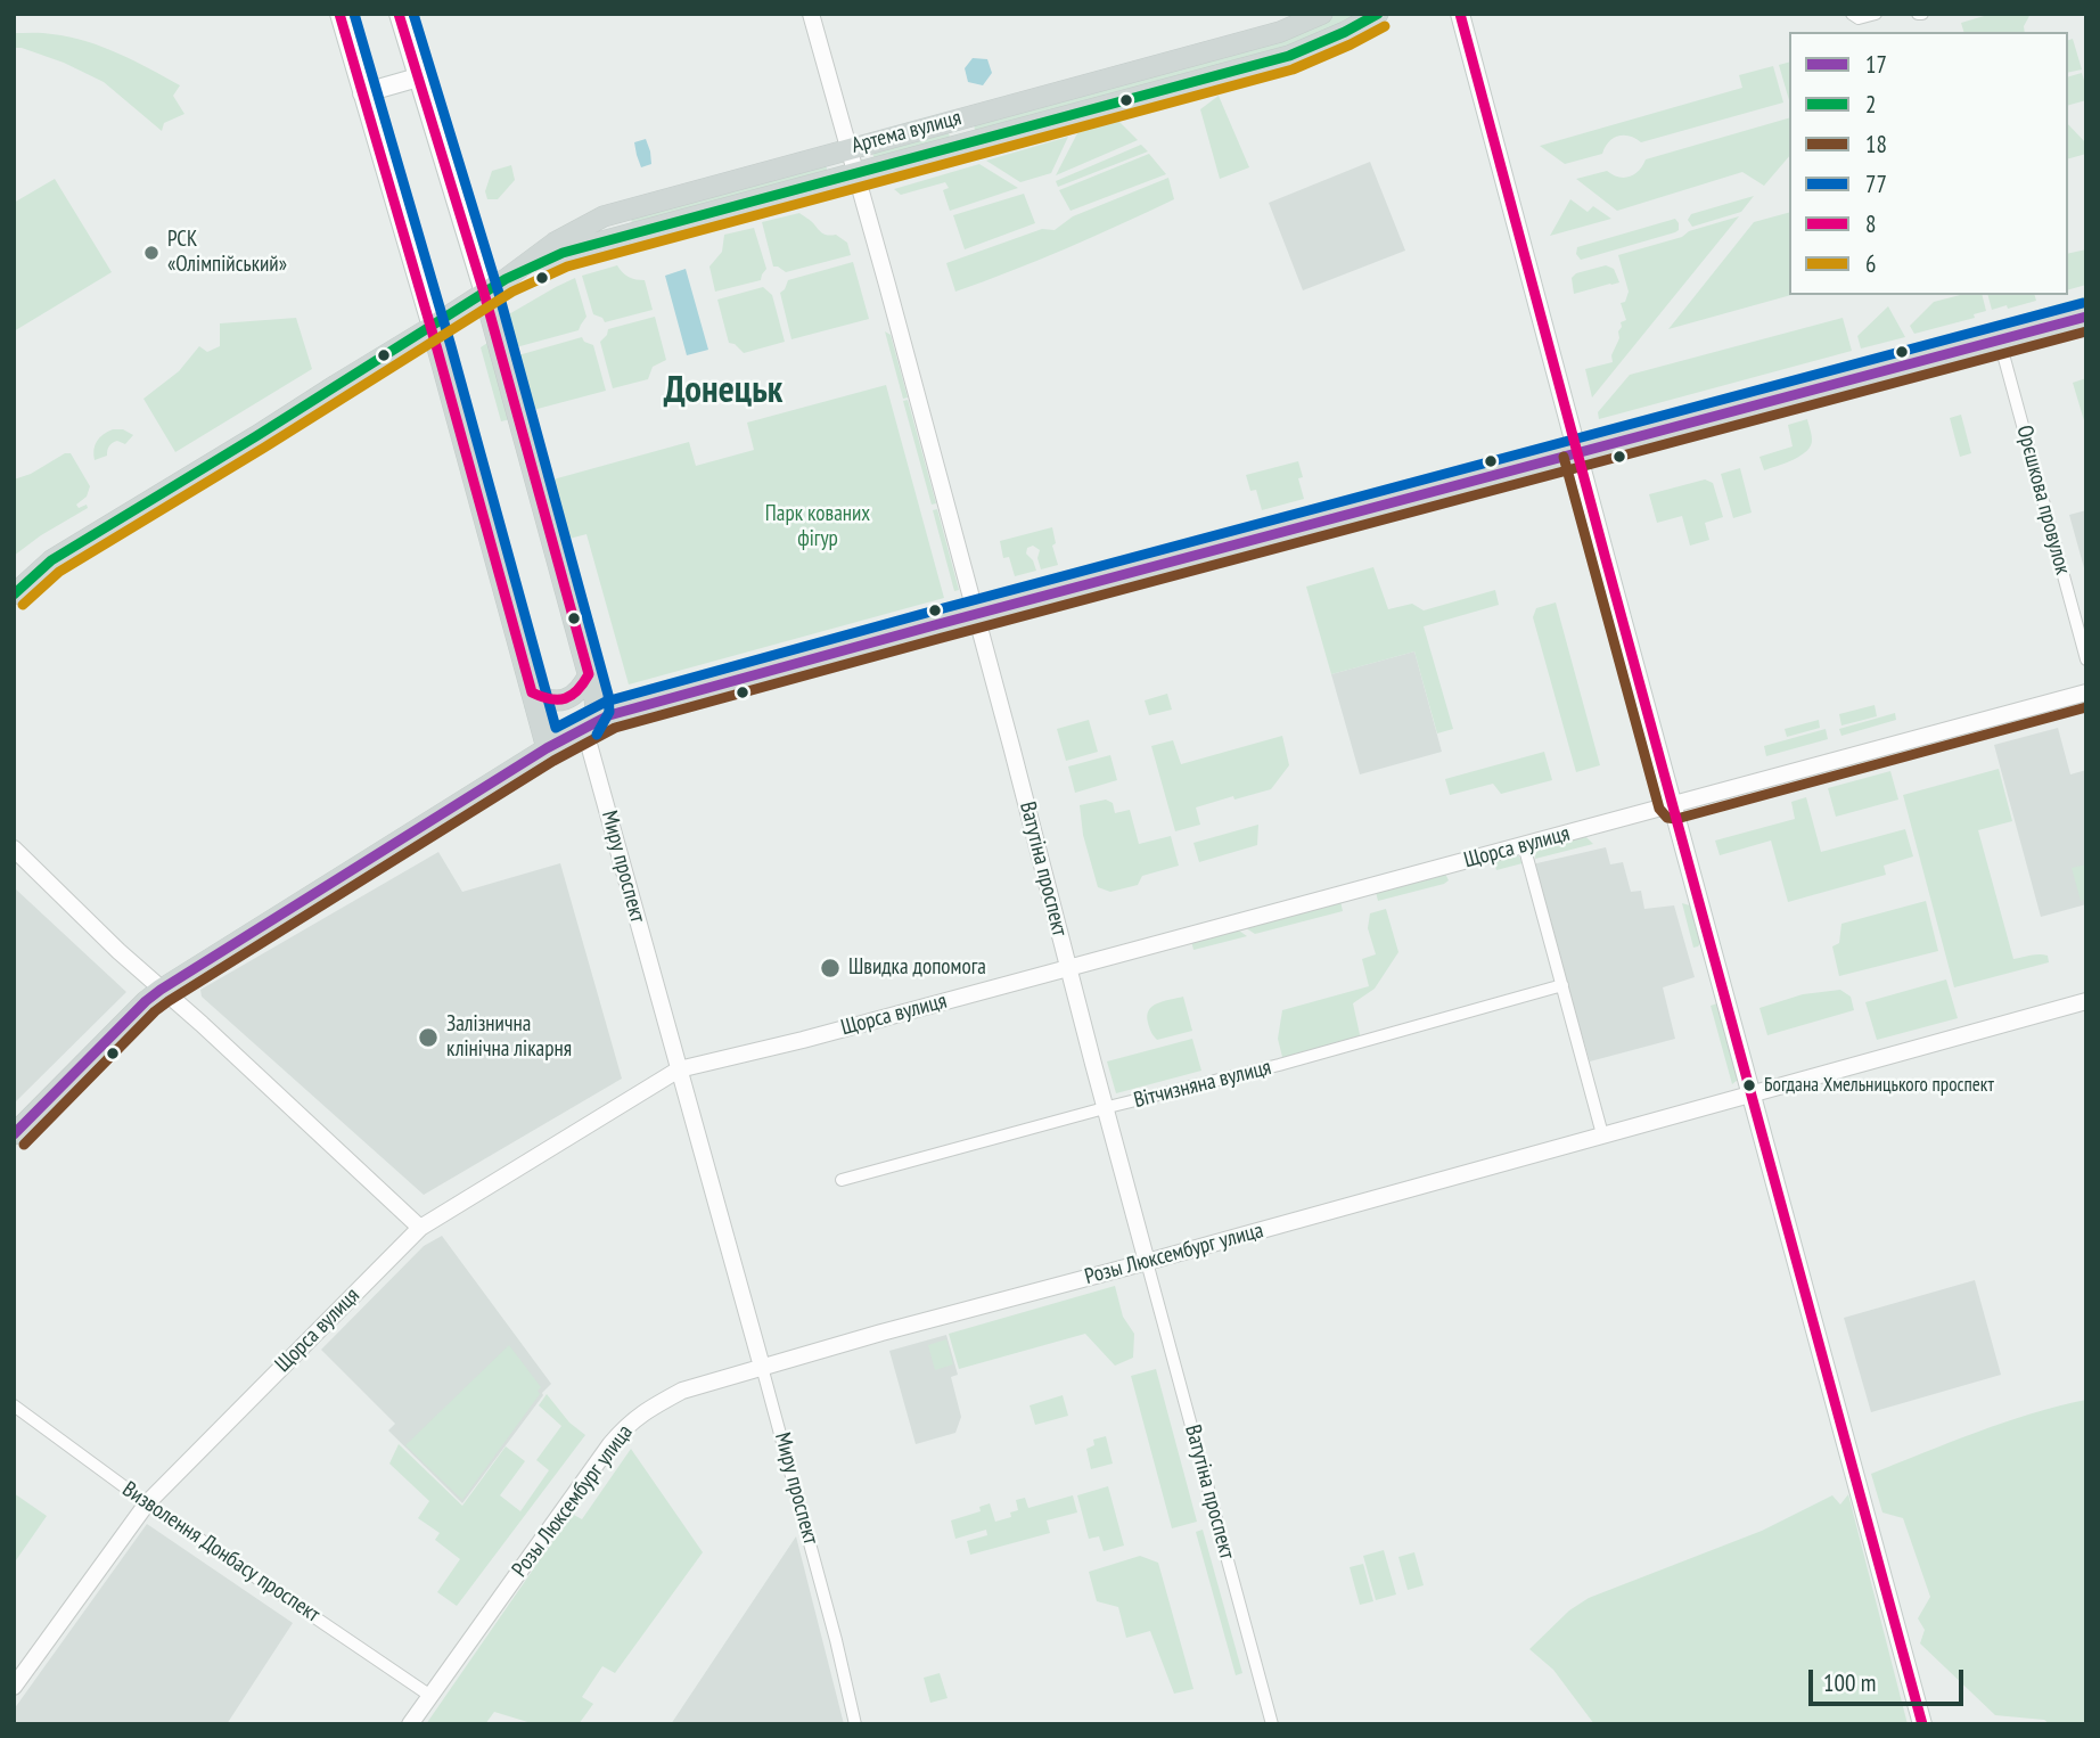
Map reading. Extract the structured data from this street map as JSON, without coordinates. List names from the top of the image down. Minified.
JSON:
{"streets":{"main road":["Артема вулиця","Миру проспект"],"street":["Орєшкова провулок","Щорса вулиця","Ватутіна проспект","Вітчизняна вулиця","Розы Люксембург улица","Визволення Донбасу проспект"]},"crossings":[["Артема вулиця","Миру проспект"],["Артема вулиця","Ватутіна проспект"],["Щорса вулиця","Миру проспект"],["Щорса вулиця","Ватутіна проспект"],["Щорса вулиця","Визволення Донбасу проспект"],["Миру проспект","Розы Люксембург улица"],["Ватутіна проспект","Вітчизняна вулиця"],["Ватутіна проспект","Розы Люксембург улица"],["Розы Люксембург улица","Визволення Донбасу проспект"]],"districts":["Донецьк"],"parks":["Парк кованих фігур"],"places":["РСК «Олімпійський»","Швидка допомога","Залізнична клінічна лікарня","Богдана Хмельницького проспект"],"lines":["transit line 2","transit line 77","transit line 8","transit line 6","transit line 17","transit line 18"],"legend":["17","2","18","77","8","6"],"scale_bar":"100 m"}
